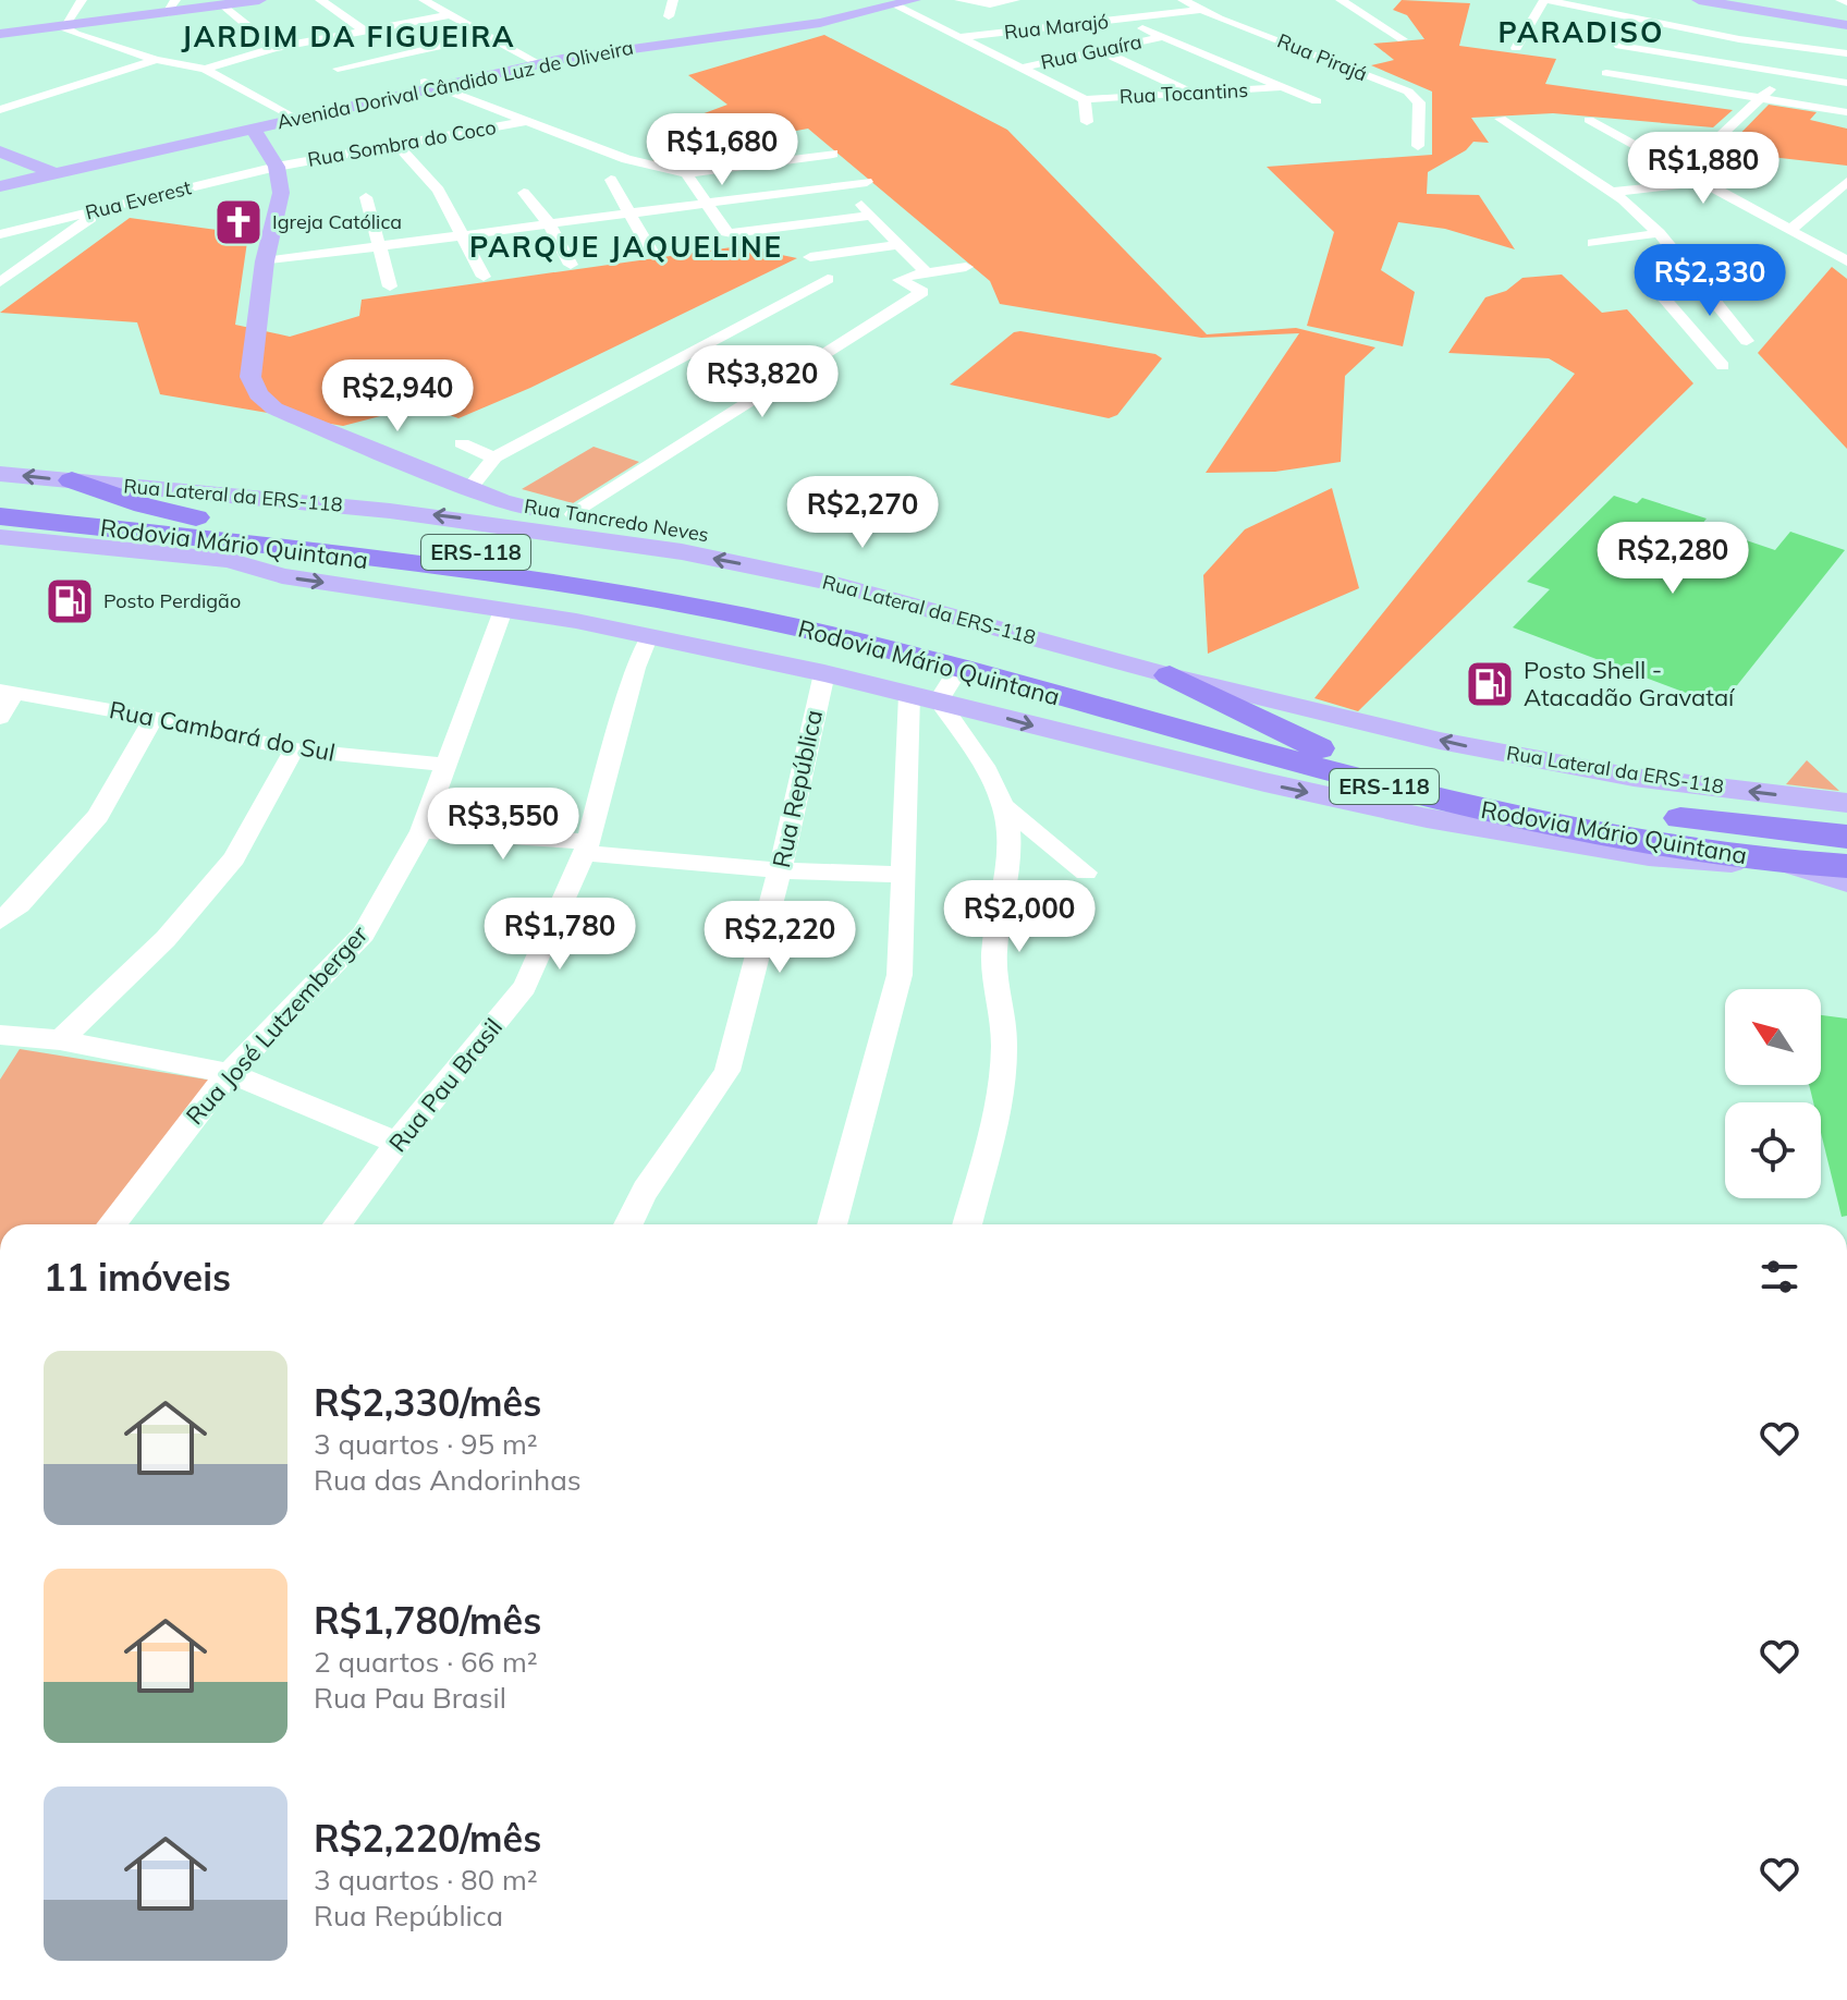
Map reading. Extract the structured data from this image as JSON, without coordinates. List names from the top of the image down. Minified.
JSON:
{"streets":{"highway":["Rodovia Mário Quintana","ERS-118"],"main road":["Avenida Dorival Cândido Luz de Oliveira","Rua Lateral da ERS-118","Rua Tancredo Neves"],"street":["Rua Marajó","Rua Guaíra","Rua Pirajá","Rua Tocantins","Rua Sombra do Coco","Rua Everest","Rua Cambará do Sul","Rua República","Rua José Lutzemberger","Rua Pau Brasil"]},"crossings":[["Rua Marajó","Rua Pirajá"],["Rua Sombra do Coco","Rua Everest"],["Rua Sombra do Coco","Rua Tancredo Neves"],["Rua Everest","Rua Tancredo Neves"],["Rua Lateral da ERS-118","Rua Tancredo Neves"],["Rua Cambará do Sul","Rua José Lutzemberger"]],"districts":["PARADISO","JARDIM DA FIGUEIRA","PARQUE JAQUELINE"],"places":{"church":["Igreja Católica"],"fuel station":["Posto Perdigão","Posto Shell - Atacadão Gravataí"]},"north":"top left","page":{"price":["R$1,680","R$1,880","R$2,330","R$3,820","R$2,940","R$2,270","R$2,280","R$3,550","R$2,000","R$1,780","R$2,220"],"heading":"11 imóveis","list":[{"name":"R$2,330/mês","note":"3 quartos · 95 m² · Rua das Andorinhas"},{"name":"R$1,780/mês","note":"2 quartos · 66 m² · Rua Pau Brasil"},{"name":"R$2,220/mês","note":"3 quartos · 80 m² · Rua República"}]}}
